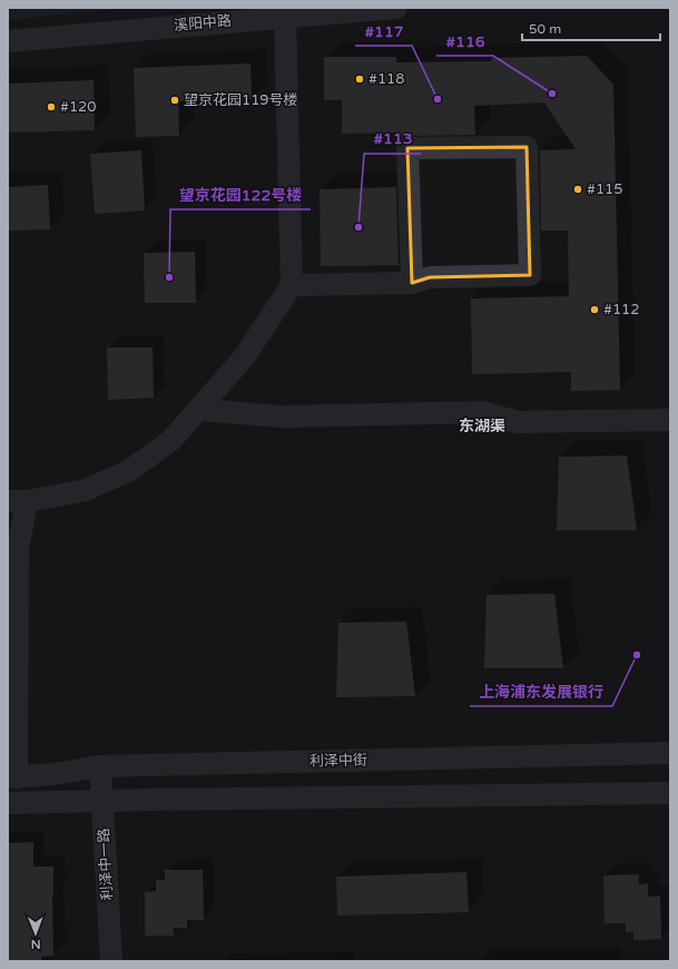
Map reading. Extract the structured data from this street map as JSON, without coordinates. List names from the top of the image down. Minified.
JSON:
{"streets":{"street":["溪阳中路","利泽中街","利泽中一路"]},"crossings":[["利泽中街","利泽中一路"]],"districts":["东湖渠"],"places":["#118","#116","#117","望京花园119号楼","#120","#115","#113","望京花园122号楼","#112","上海浦东发展银行"],"scale_bar":"50 m","north":"bottom"}
